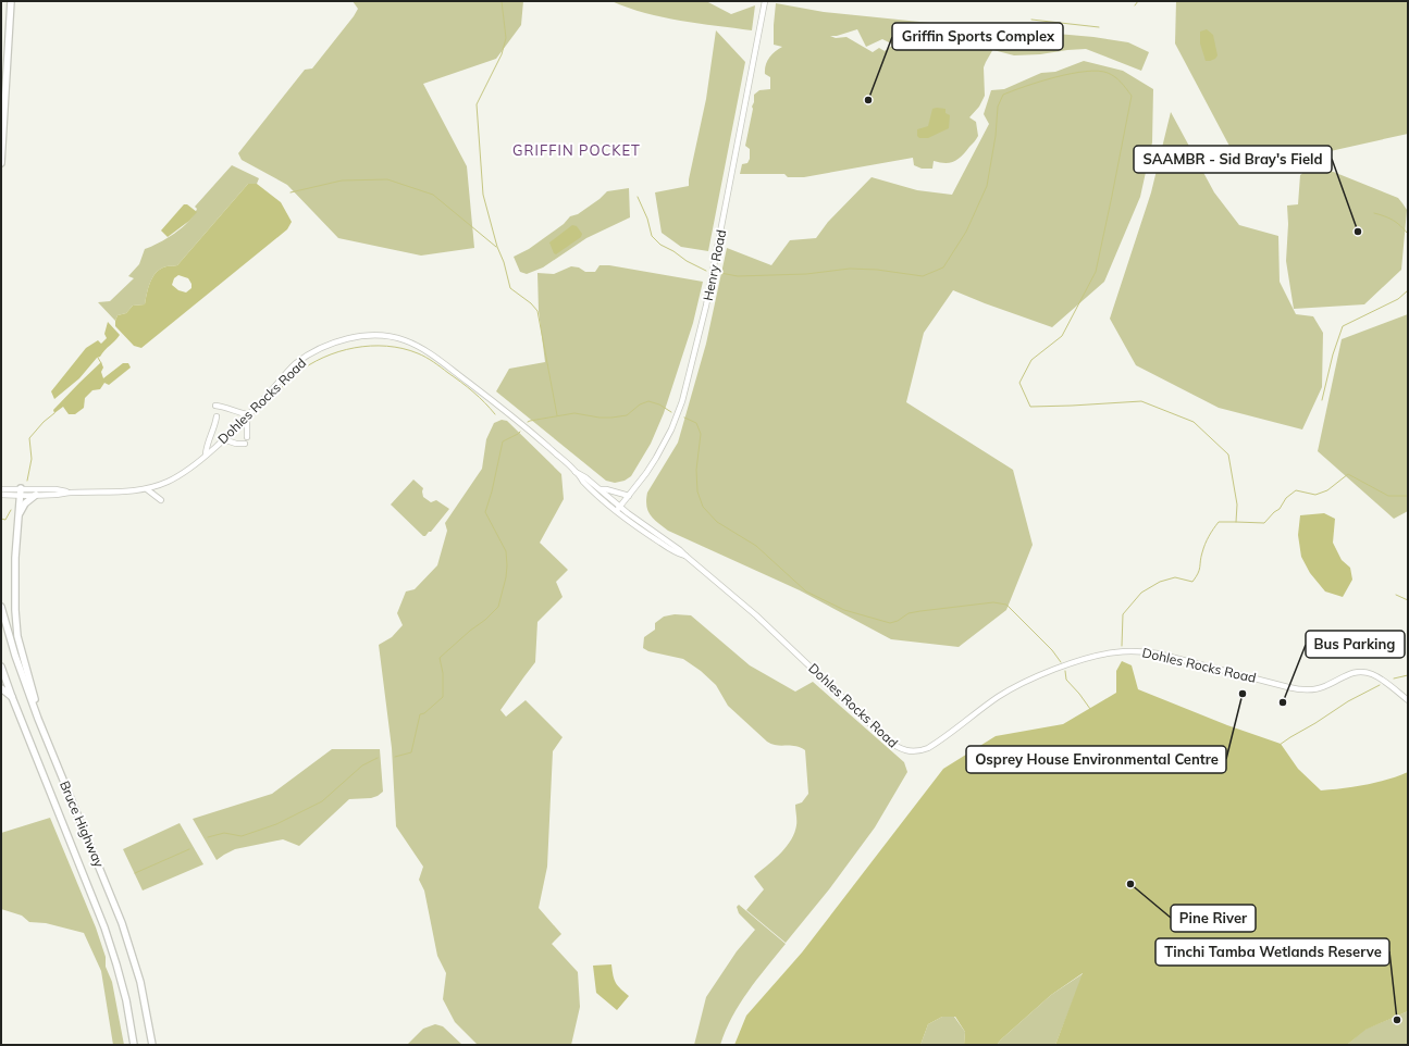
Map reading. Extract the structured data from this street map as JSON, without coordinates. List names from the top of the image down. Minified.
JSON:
{"streets":{"highway":["Bruce Highway"],"main road":["Henry Road","Dohles Rocks Road"]},"crossings":[["Henry Road","Dohles Rocks Road"]],"districts":["GRIFFIN POCKET"],"places":["Griffin Sports Complex","SAAMBR - Sid Bray's Field","Osprey House Environmental Centre","Bus Parking","Pine River","Tinchi Tamba Wetlands Reserve"]}
